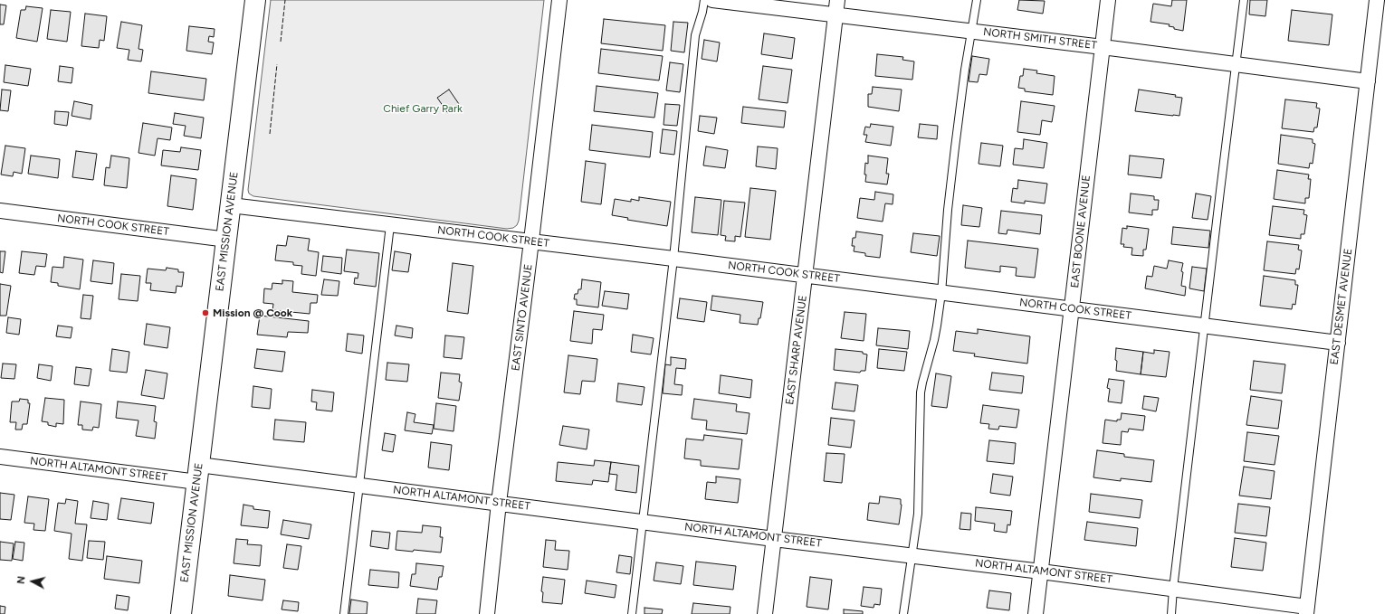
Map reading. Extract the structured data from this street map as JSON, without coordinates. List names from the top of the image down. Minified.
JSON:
{"streets":{"main road":["EAST MISSION AVENUE"],"street":["NORTH SMITH STREET","NORTH COOK STREET","EAST BOONE AVENUE","EAST DESMET AVENUE","EAST SINTO AVENUE","EAST SHARP AVENUE","NORTH ALTAMONT STREET"]},"crossings":[["NORTH SMITH STREET","EAST BOONE AVENUE"],["NORTH SMITH STREET","EAST DESMET AVENUE"],["NORTH SMITH STREET","EAST SHARP AVENUE"],["NORTH COOK STREET","EAST MISSION AVENUE"],["NORTH COOK STREET","EAST BOONE AVENUE"],["NORTH COOK STREET","EAST DESMET AVENUE"],["NORTH COOK STREET","EAST SINTO AVENUE"],["NORTH COOK STREET","EAST SHARP AVENUE"],["EAST MISSION AVENUE","NORTH ALTAMONT STREET"],["EAST BOONE AVENUE","NORTH ALTAMONT STREET"],["EAST DESMET AVENUE","NORTH ALTAMONT STREET"],["EAST SINTO AVENUE","NORTH ALTAMONT STREET"],["EAST SHARP AVENUE","NORTH ALTAMONT STREET"]],"parks":["Chief Garry Park"],"places":["Mission @ Cook"],"north":"left"}
